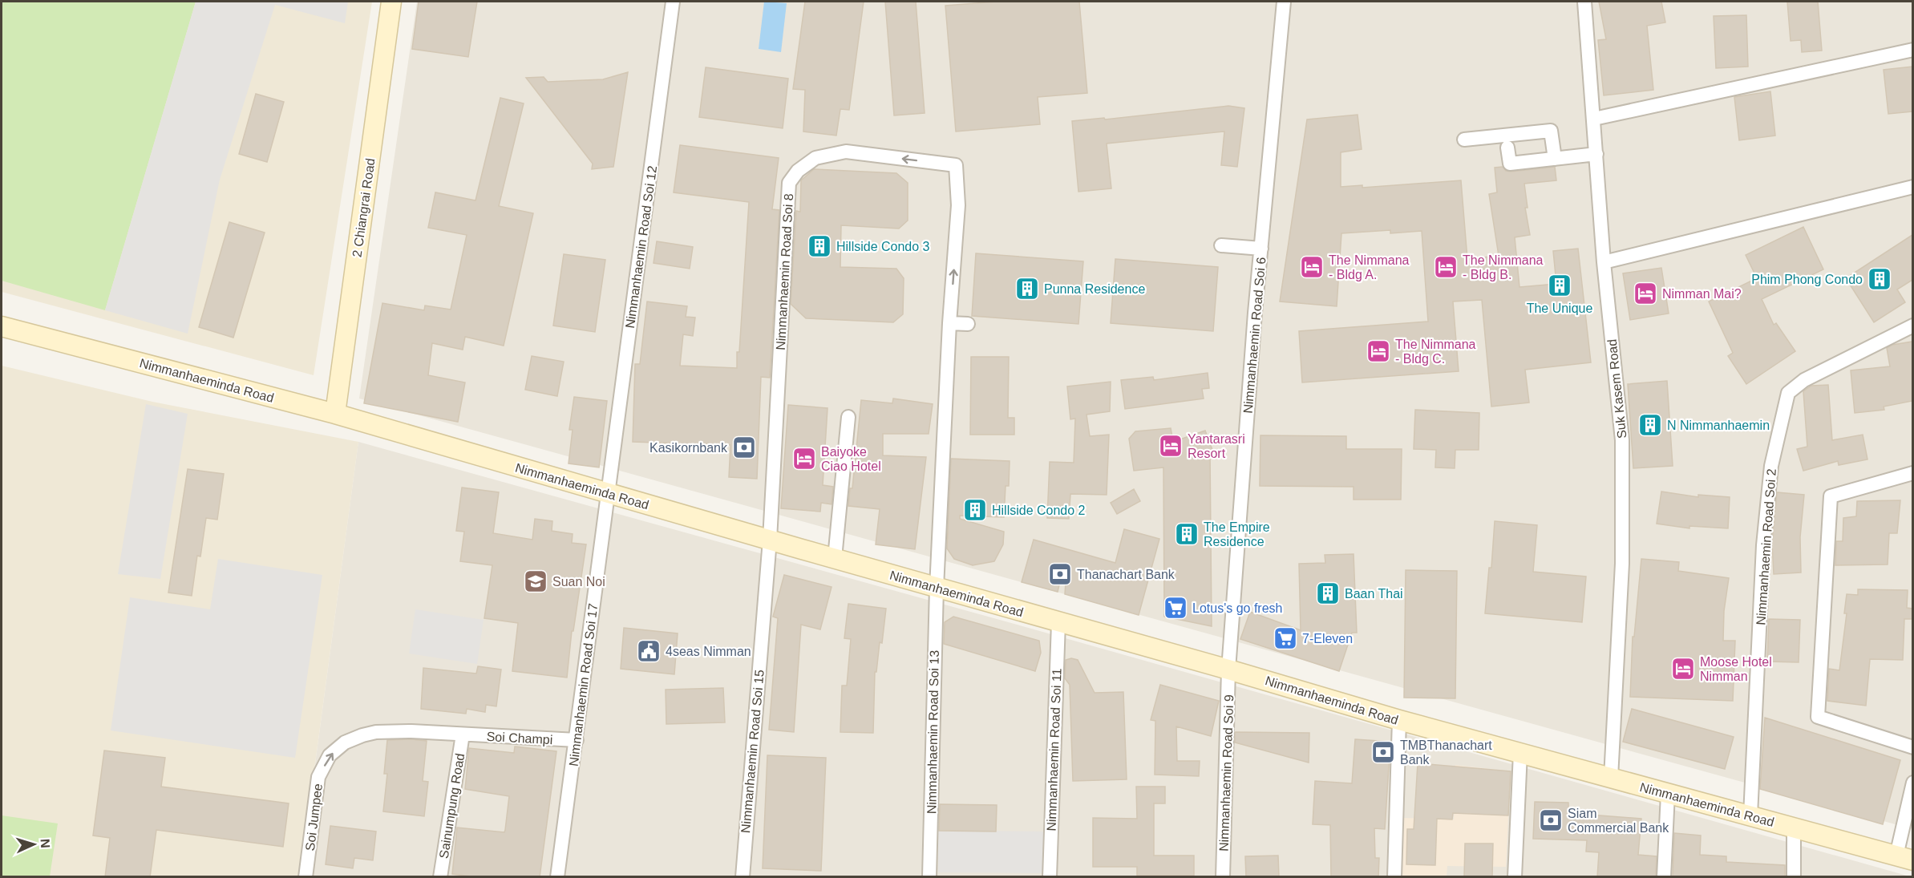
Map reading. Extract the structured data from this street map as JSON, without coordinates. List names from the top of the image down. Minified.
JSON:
{"streets":{"main road":["2 Chiangrai Road","Nimmanhaeminda Road"],"street":["Nimmanhaemin Road Soi 12","Nimmanhaemin Road Soi 8","Nimmanhaemin Road Soi 6","Suk Kasem Road","Nimmanhaemin Road Soi 2","Nimmanhaemin Road Soi 17","Nimmanhaemin Road Soi 13","Soi Champi","Nimmanhaemin Road Soi 11","Nimmanhaemin Road Soi 15","Nimmanhaemin Road Soi 9","Sainumpung Road","Soi Jumpee"]},"crossings":[["2 Chiangrai Road","Nimmanhaeminda Road"],["Nimmanhaemin Road Soi 12","Nimmanhaeminda Road"],["Nimmanhaemin Road Soi 12","Nimmanhaemin Road Soi 17"],["Nimmanhaemin Road Soi 8","Nimmanhaeminda Road"],["Nimmanhaemin Road Soi 8","Nimmanhaemin Road Soi 13"],["Nimmanhaemin Road Soi 8","Nimmanhaemin Road Soi 15"],["Nimmanhaemin Road Soi 6","Nimmanhaeminda Road"],["Nimmanhaemin Road Soi 6","Nimmanhaemin Road Soi 9"],["Nimmanhaeminda Road","Suk Kasem Road"],["Nimmanhaeminda Road","Nimmanhaemin Road Soi 2"],["Nimmanhaeminda Road","Nimmanhaemin Road Soi 17"],["Nimmanhaeminda Road","Nimmanhaemin Road Soi 13"],["Nimmanhaeminda Road","Nimmanhaemin Road Soi 11"],["Nimmanhaeminda Road","Nimmanhaemin Road Soi 15"],["Nimmanhaeminda Road","Nimmanhaemin Road Soi 9"],["Nimmanhaemin Road Soi 17","Soi Champi"],["Soi Champi","Sainumpung Road"],["Soi Champi","Soi Jumpee"],["Sainumpung Road","Soi Jumpee"]],"one_way":["Soi Jumpee"],"places":{"building":["Hillside Condo 3","Phim Phong Condo","The Unique","Punna Residence","N Nimmanhaemin","Hillside Condo 2","The Empire Residence","Baan Thai"],"hotel":["The Nimmana - Bldg A.","The Nimmana - Bldg B.","Nimman Mai?","The Nimmana - Bldg C.","Yantarasri Resort","Baiyoke Ciao Hotel","Moose Hotel Nimman"],"bank":["Kasikornbank","Thanachart Bank","TMBThanachart Bank","Siam Commercial Bank"],"school or university":["Suan Noi"],"supermarket":["Lotus's go fresh","7-Eleven"],"public building":["4seas Nimman"]},"north":"right"}
